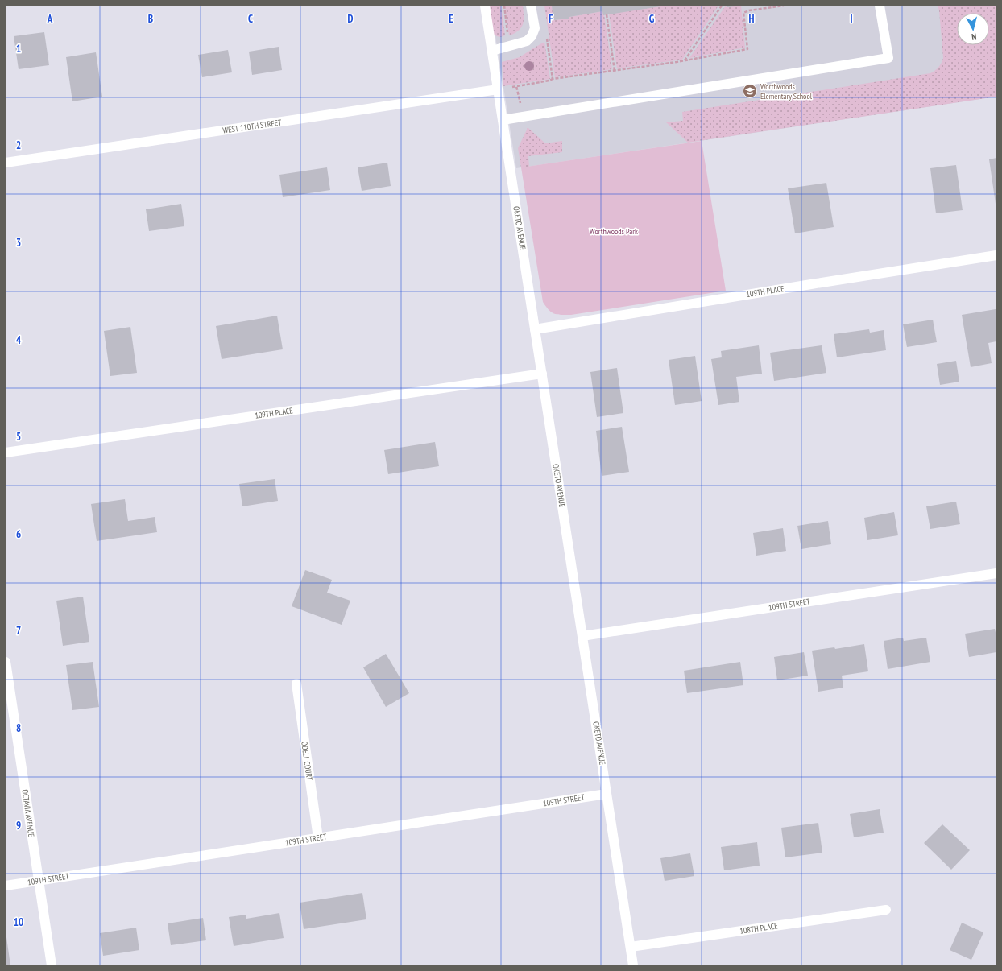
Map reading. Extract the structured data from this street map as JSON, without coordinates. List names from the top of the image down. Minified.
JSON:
{"streets":{"street":["WEST 110TH STREET","OKETO AVENUE","109TH PLACE","109TH STREET","ODELL COURT","OCTAVIA AVENUE","108TH PLACE"]},"crossings":[["WEST 110TH STREET","OKETO AVENUE"],["OKETO AVENUE","109TH PLACE"],["OKETO AVENUE","109TH STREET"],["OKETO AVENUE","108TH PLACE"],["109TH STREET","ODELL COURT"],["109TH STREET","OCTAVIA AVENUE"]],"parks":["Worthwoods Park"],"places":{"school or university":["Worthwoods Elementary School"]},"north":"bottom","grid":{"columns":["A","B","C","D","E","F","G","H","I"],"rows":["1","2","3","4","5","6","7","8","9","10"]}}
